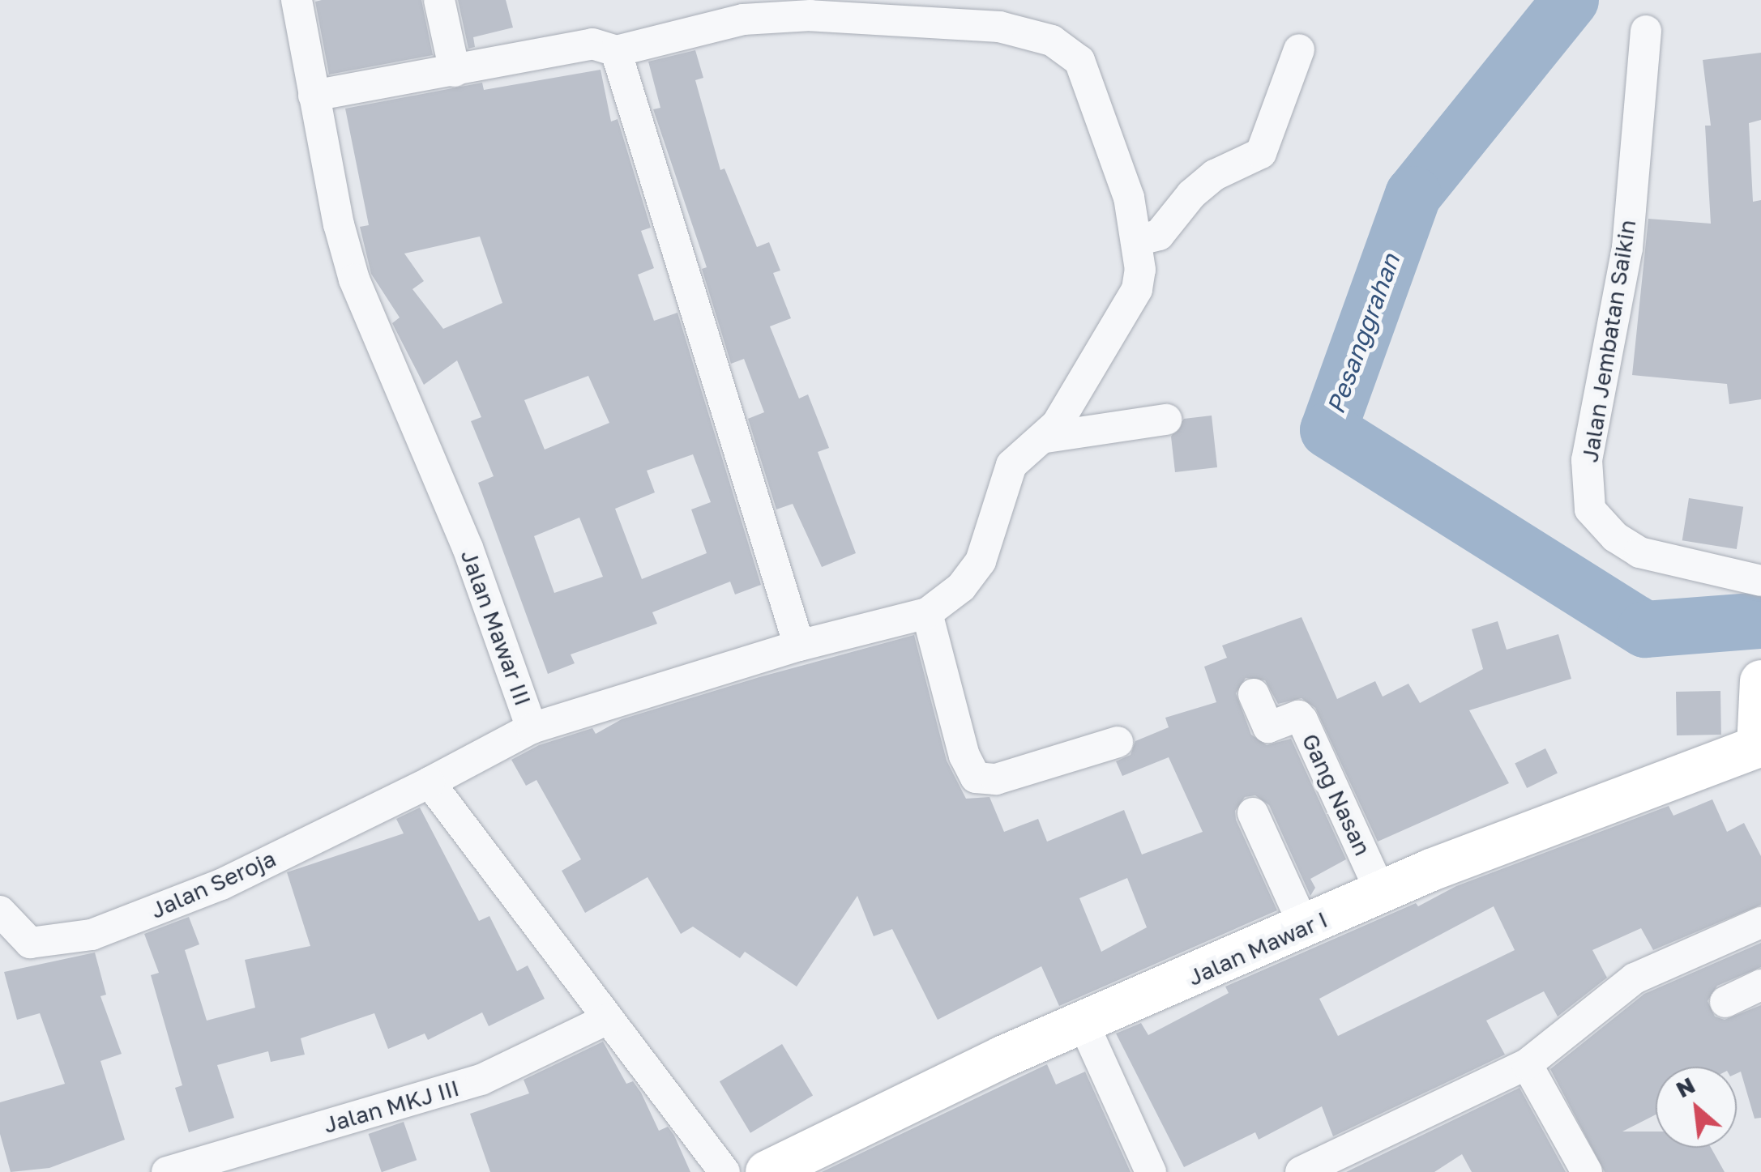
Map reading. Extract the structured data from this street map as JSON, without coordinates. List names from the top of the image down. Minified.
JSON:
{"streets":{"street":["Jalan Jembatan Saikin","Jalan Mawar III","Gang Nasan","Jalan Seroja","Jalan Mawar I","Jalan MKJ III"]},"crossings":[["Jalan Mawar III","Jalan Seroja"],["Gang Nasan","Jalan Mawar I"]],"water":["Pesanggrahan"],"north":"top left"}
